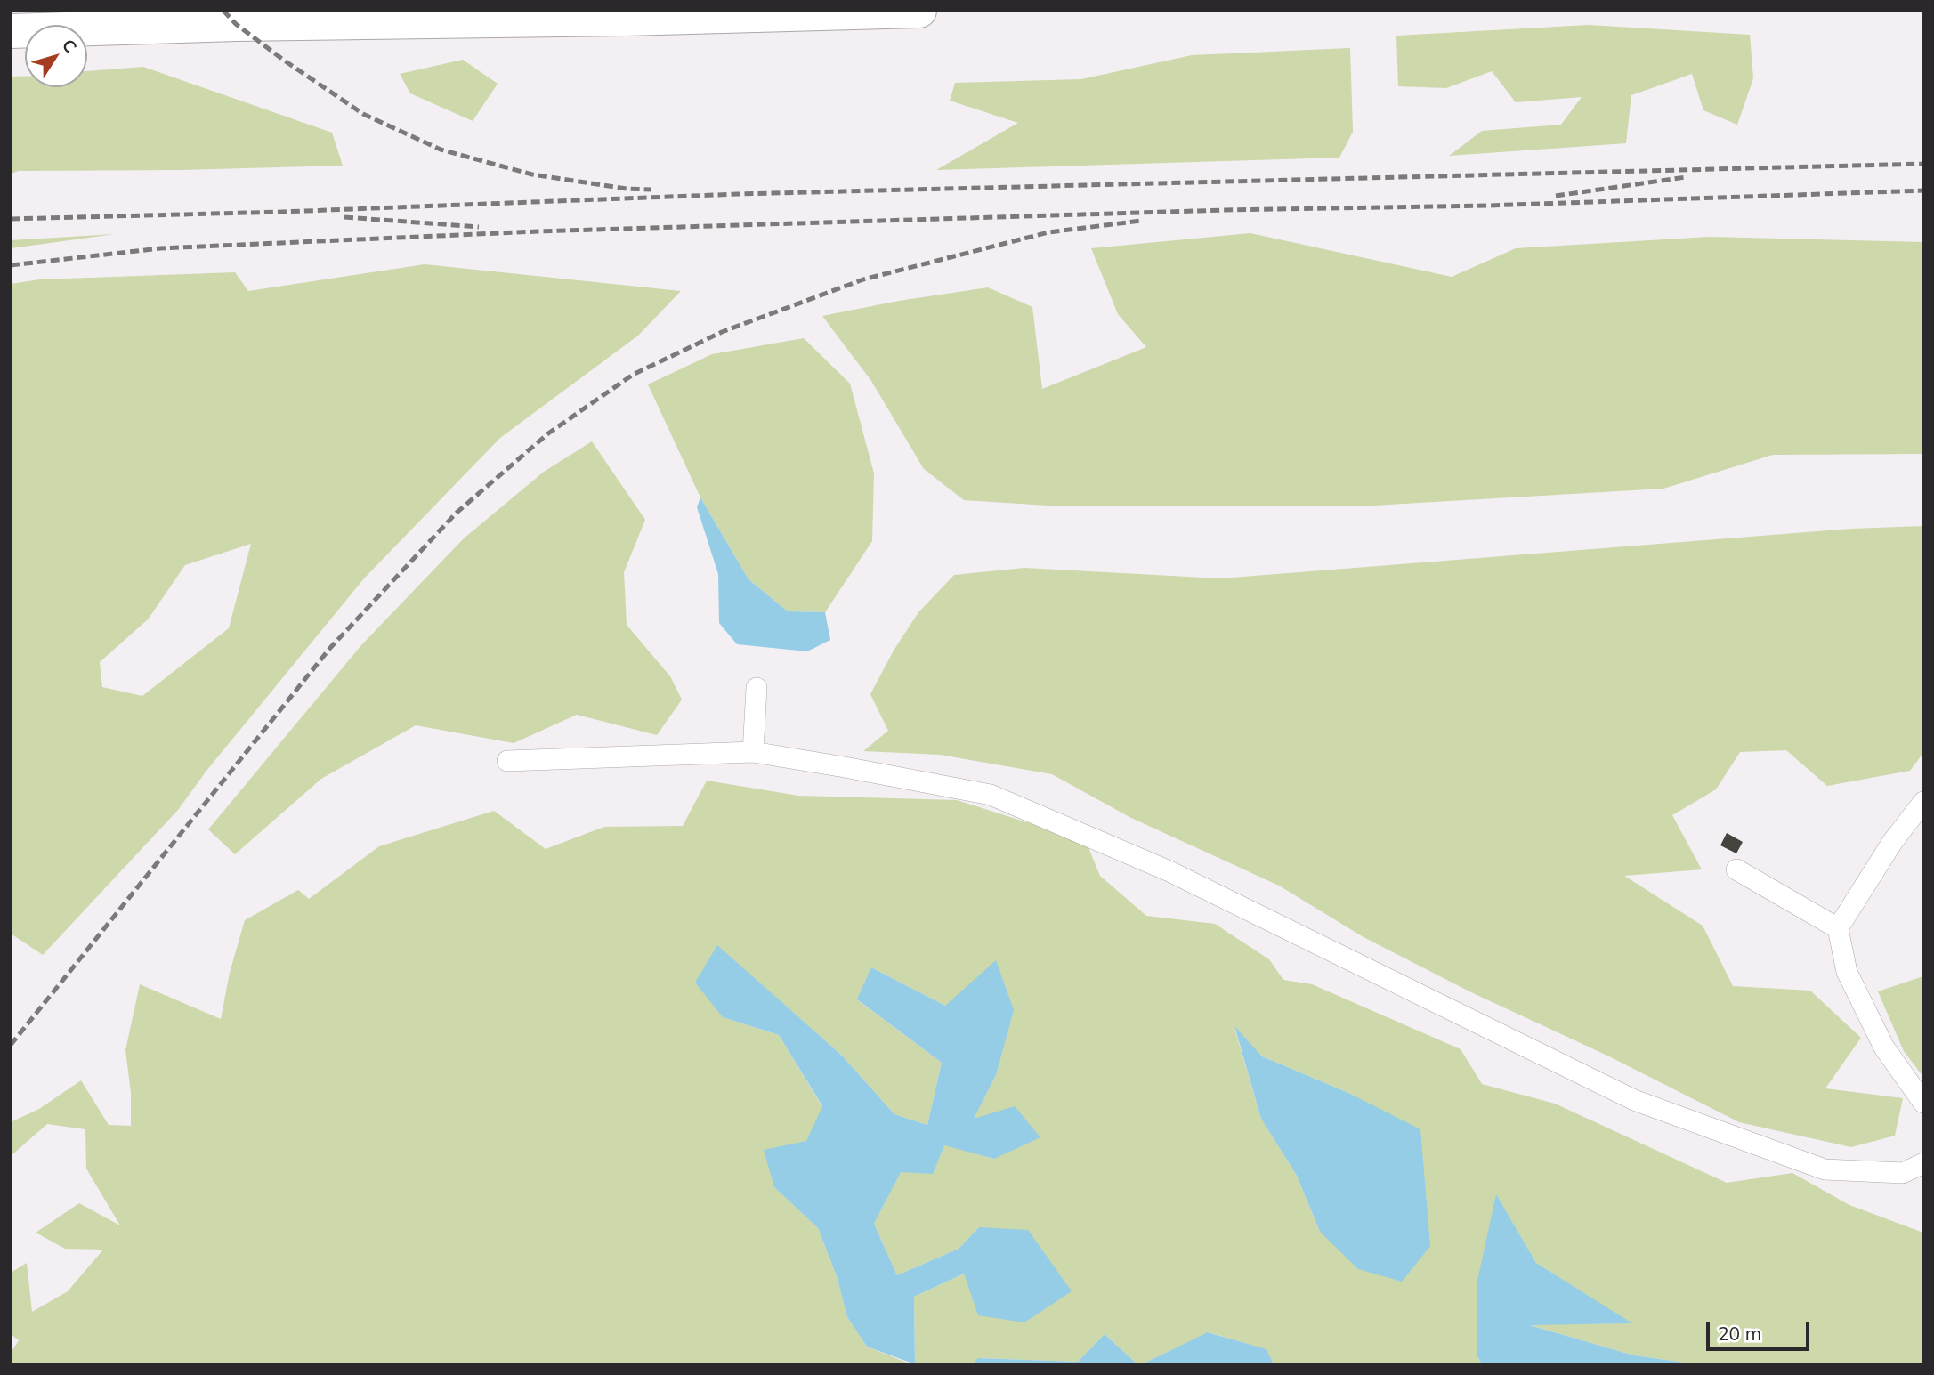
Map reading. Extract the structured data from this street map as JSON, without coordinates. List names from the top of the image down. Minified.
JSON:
{"scale_bar":"20 m","north":"top right"}
